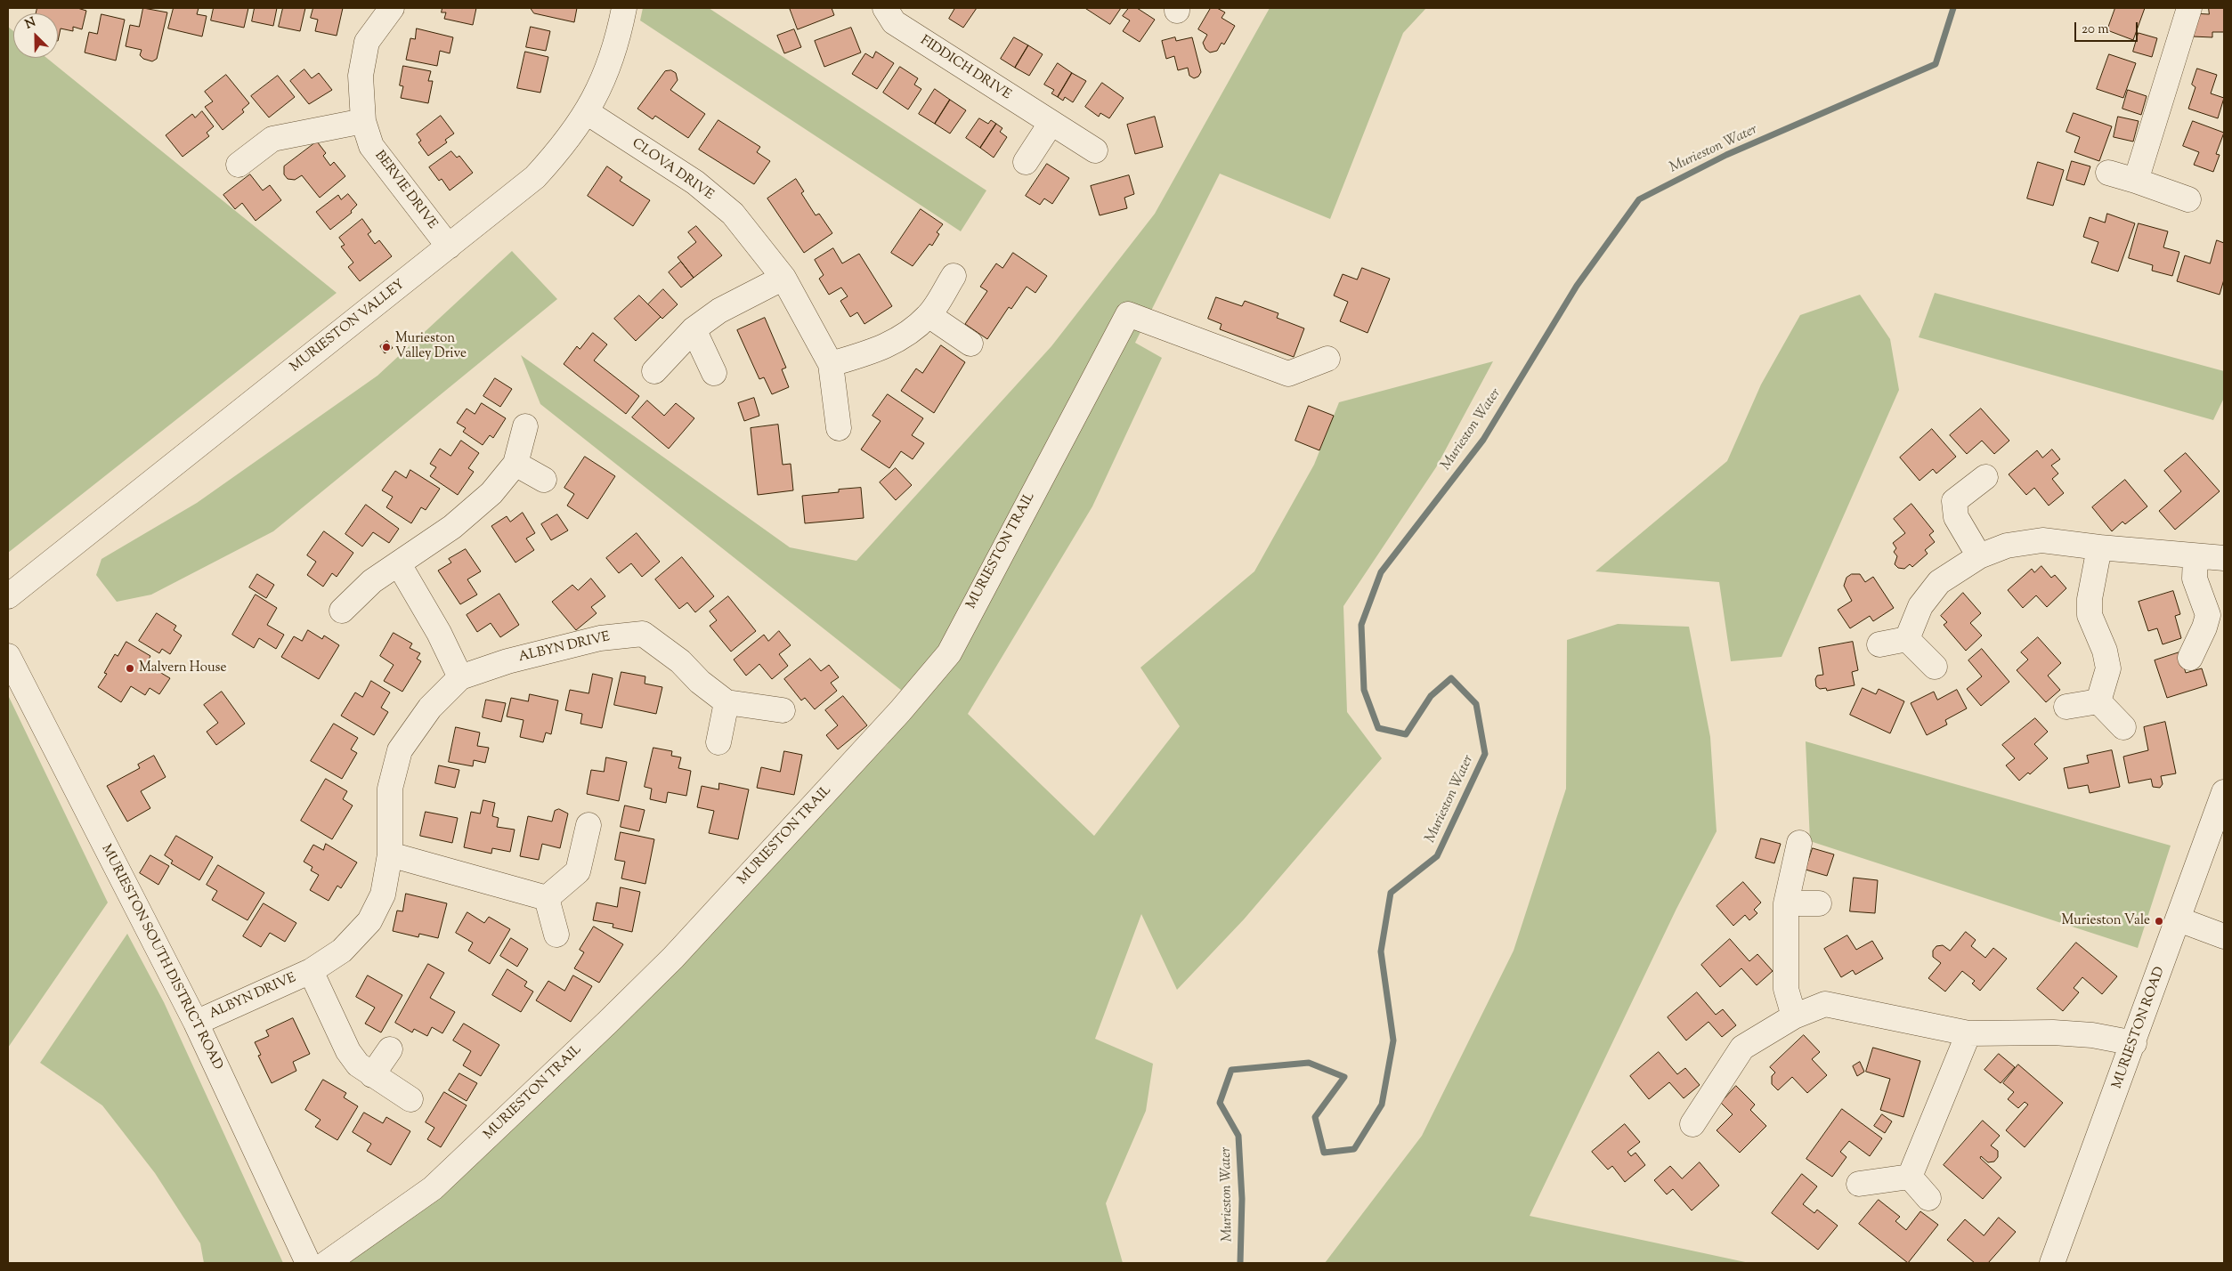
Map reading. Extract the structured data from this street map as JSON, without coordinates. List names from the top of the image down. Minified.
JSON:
{"streets":{"street":["FIDDICH DRIVE","CLOVA DRIVE","BERVIE DRIVE","MURIESTON VALLEY","MURIESTON TRAIL","ALBYN DRIVE","MURIESTON SOUTH DISTRICT ROAD","MURIESTON ROAD"]},"crossings":[["CLOVA DRIVE","MURIESTON VALLEY"],["BERVIE DRIVE","MURIESTON VALLEY"],["ALBYN DRIVE","MURIESTON SOUTH DISTRICT ROAD"]],"water":["Murieston Water"],"places":["Murieston Valley Drive","Malvern House","Murieston Vale"],"scale_bar":"20 m","north":"top left"}
